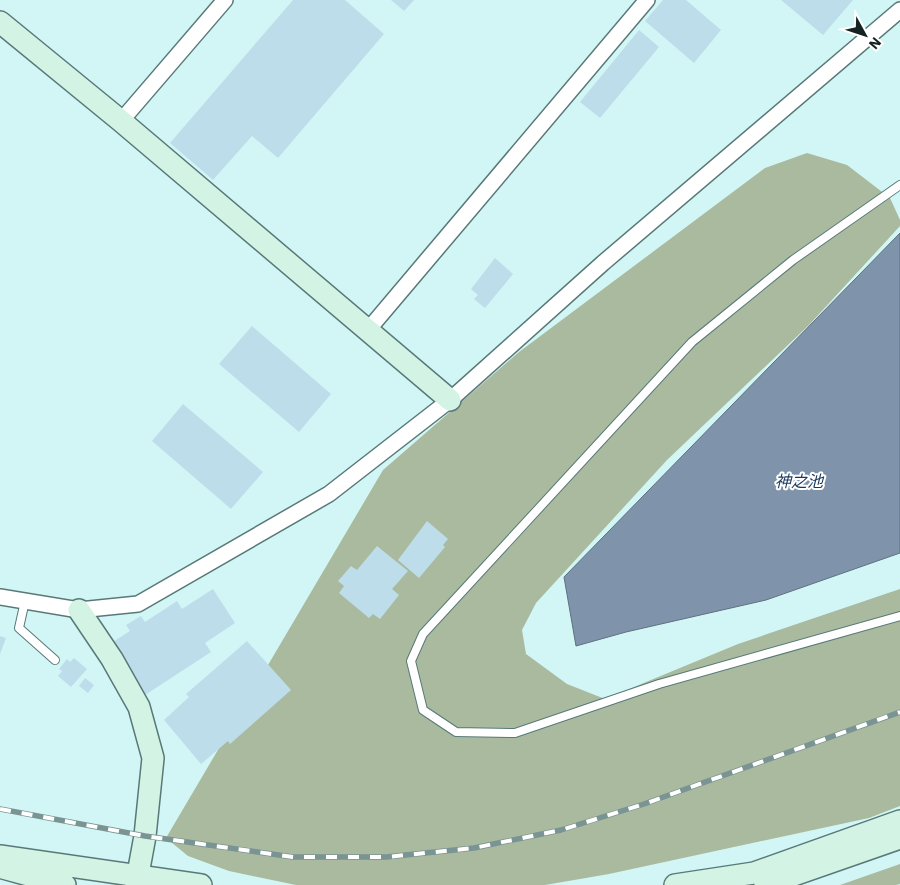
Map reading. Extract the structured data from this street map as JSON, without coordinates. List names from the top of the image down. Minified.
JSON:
{"water":["神之池"],"north":"bottom right"}
